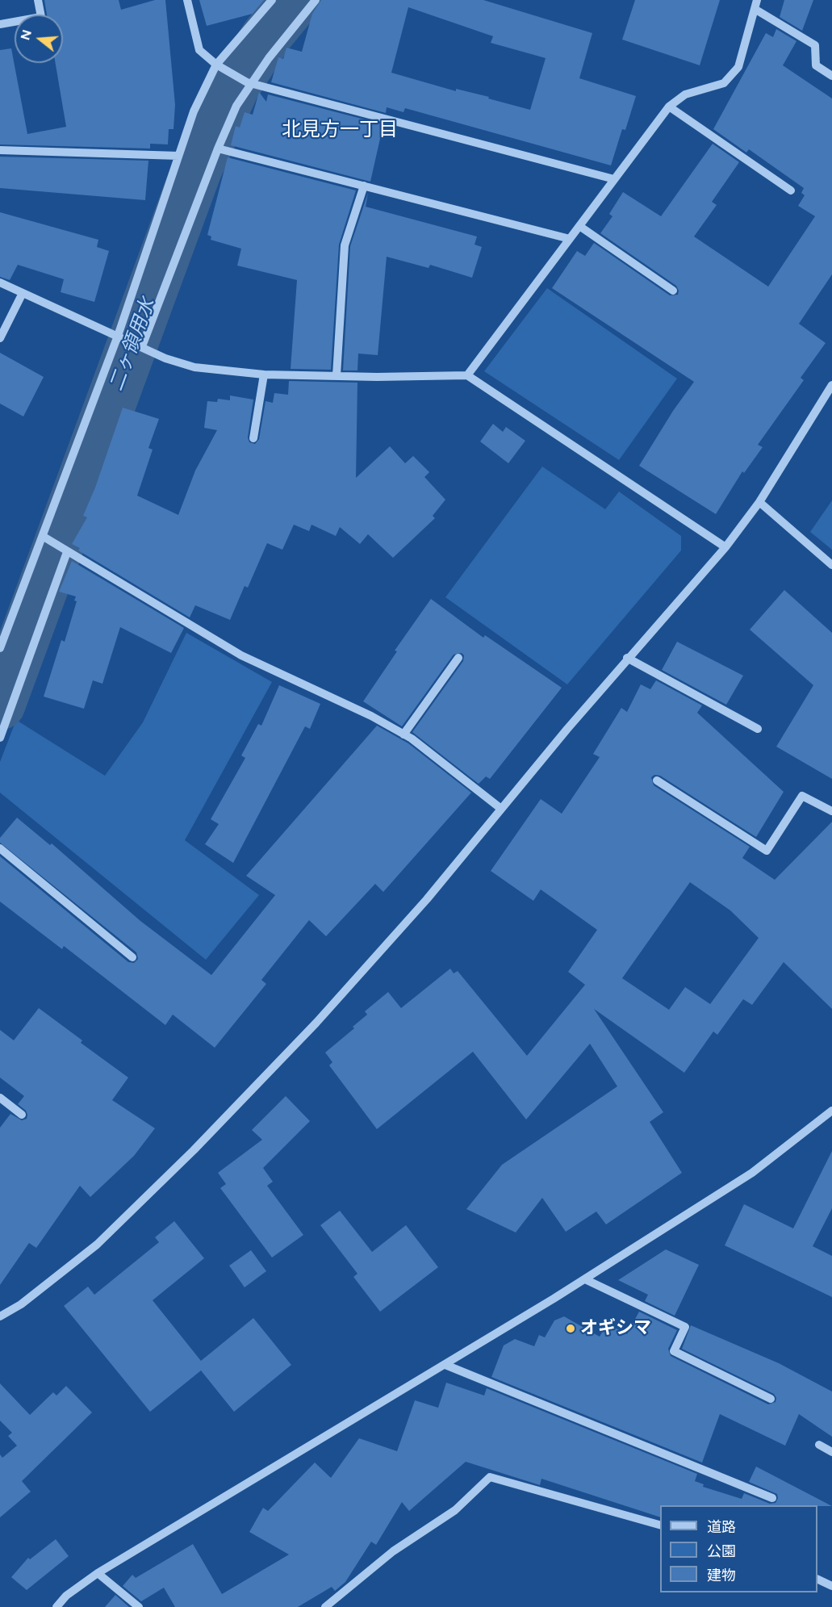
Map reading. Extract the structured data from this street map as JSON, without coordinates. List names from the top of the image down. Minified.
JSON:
{"districts":["北見方一丁目"],"water":["二ヶ領用水"],"places":["オギシマ"],"legend":["道路","公園","建物"],"north":"left"}
